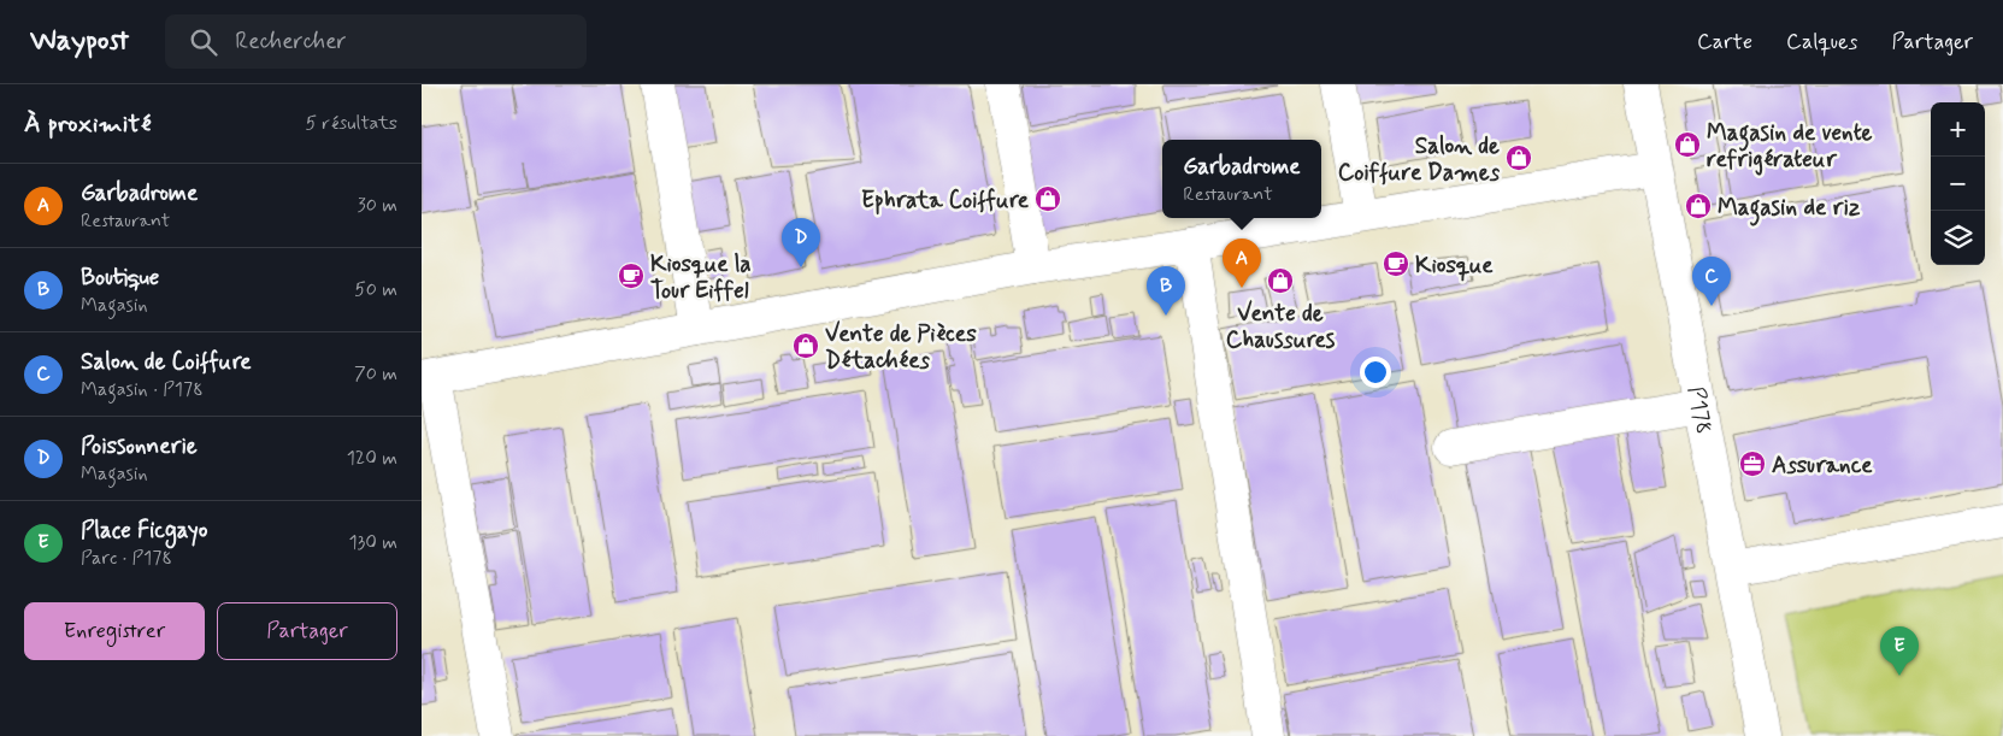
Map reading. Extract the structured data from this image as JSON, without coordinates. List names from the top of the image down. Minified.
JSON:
{"streets":{"street":["P178"]},"places":{"shop":["Magasin de vente refrigérateur","Salon de Coiffure Dames","Ephrata Coiffure","Magasin de riz","Vente de Chaussures","Vente de Pièces Détachées"],"cafe":["Kiosque","Kiosque la Tour Eiffel"],"office":["Assurance"]},"page":{"header":"Waypost","search":"Rechercher","nav":["Carte","Calques","Partager"],"heading":["À proximité","5 résultats"],"map_buttons":["+","−"],"popup":["Garbadrome","Restaurant"],"list":[{"mark":"A","name":"Garbadrome","note":"Restaurant","value":"30 m"},{"mark":"B","name":"Boutique","note":"Magasin","value":"50 m"},{"mark":"C","name":"Salon de Coiffure","note":"Magasin · P178","value":"70 m"},{"mark":"D","name":"Poissonnerie","note":"Magasin","value":"120 m"},{"mark":"E","name":"Place Ficgayo","note":"Parc · P178","value":"130 m"}],"pins":["D","A","C","B","E"],"buttons":["Enregistrer","Partager"]}}
